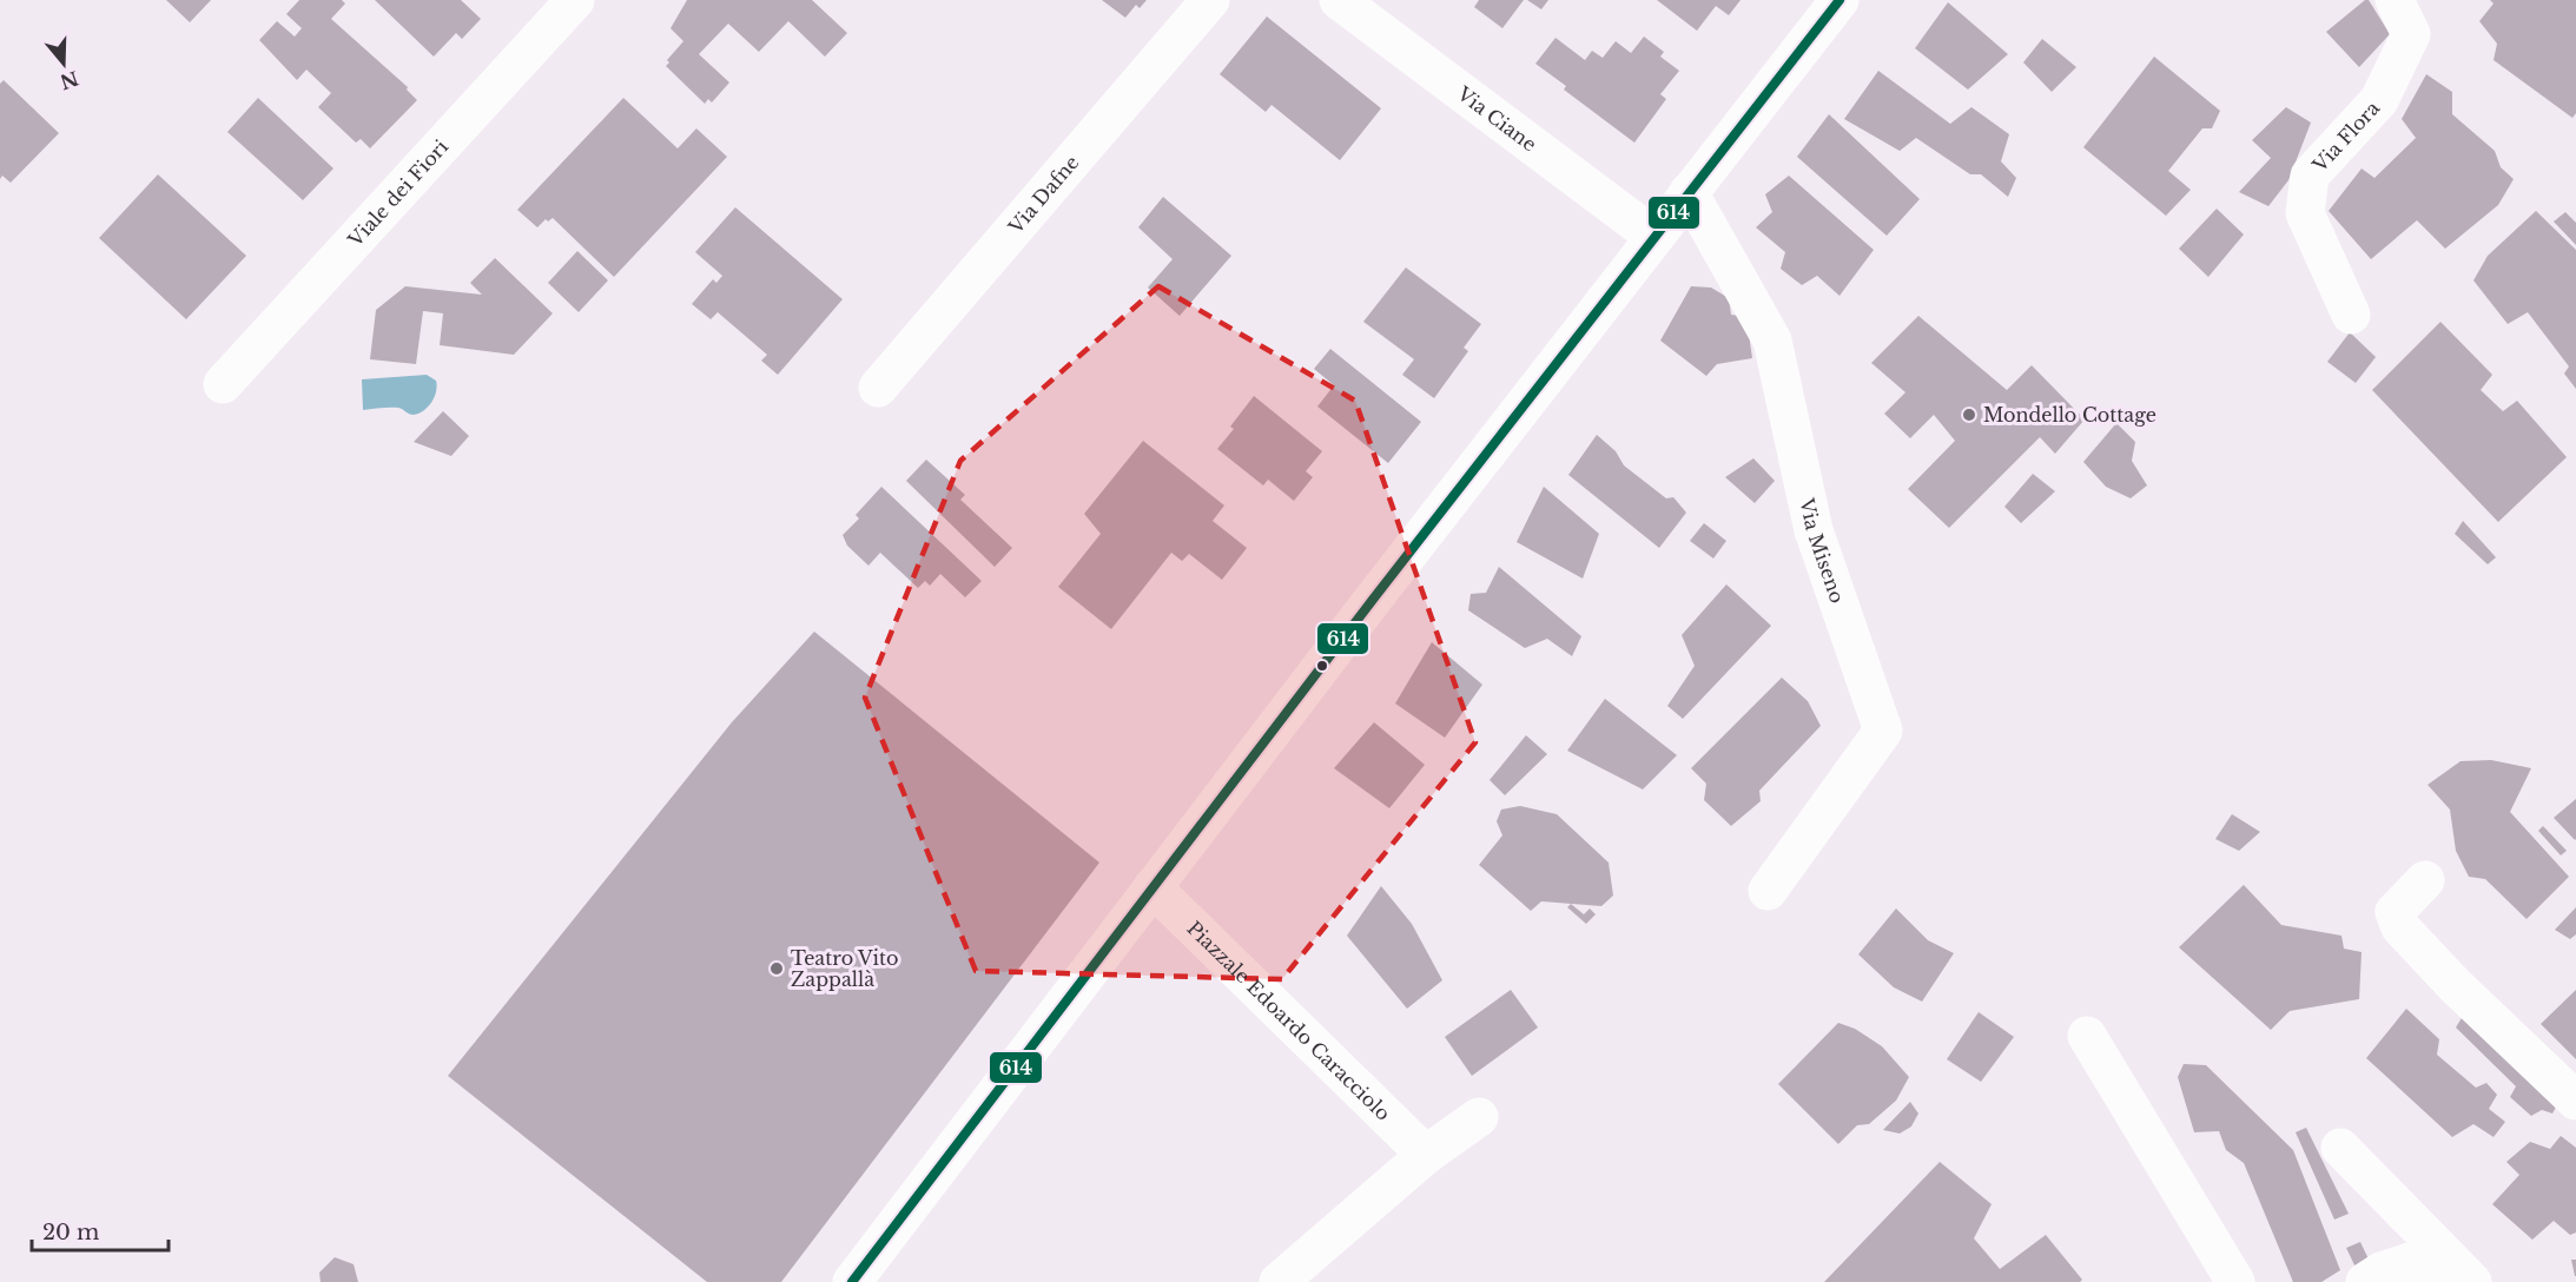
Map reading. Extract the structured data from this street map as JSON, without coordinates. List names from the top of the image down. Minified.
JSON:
{"streets":{"street":["Via Ciane","Via Flora","Viale dei Fiori","Via Dafne","Via Miseno","Piazzale Edoardo Caracciolo"]},"places":["Mondello Cottage","Teatro Vito Zappallà"],"lines":["transit line 614"],"scale_bar":"20 m","north":"bottom"}
